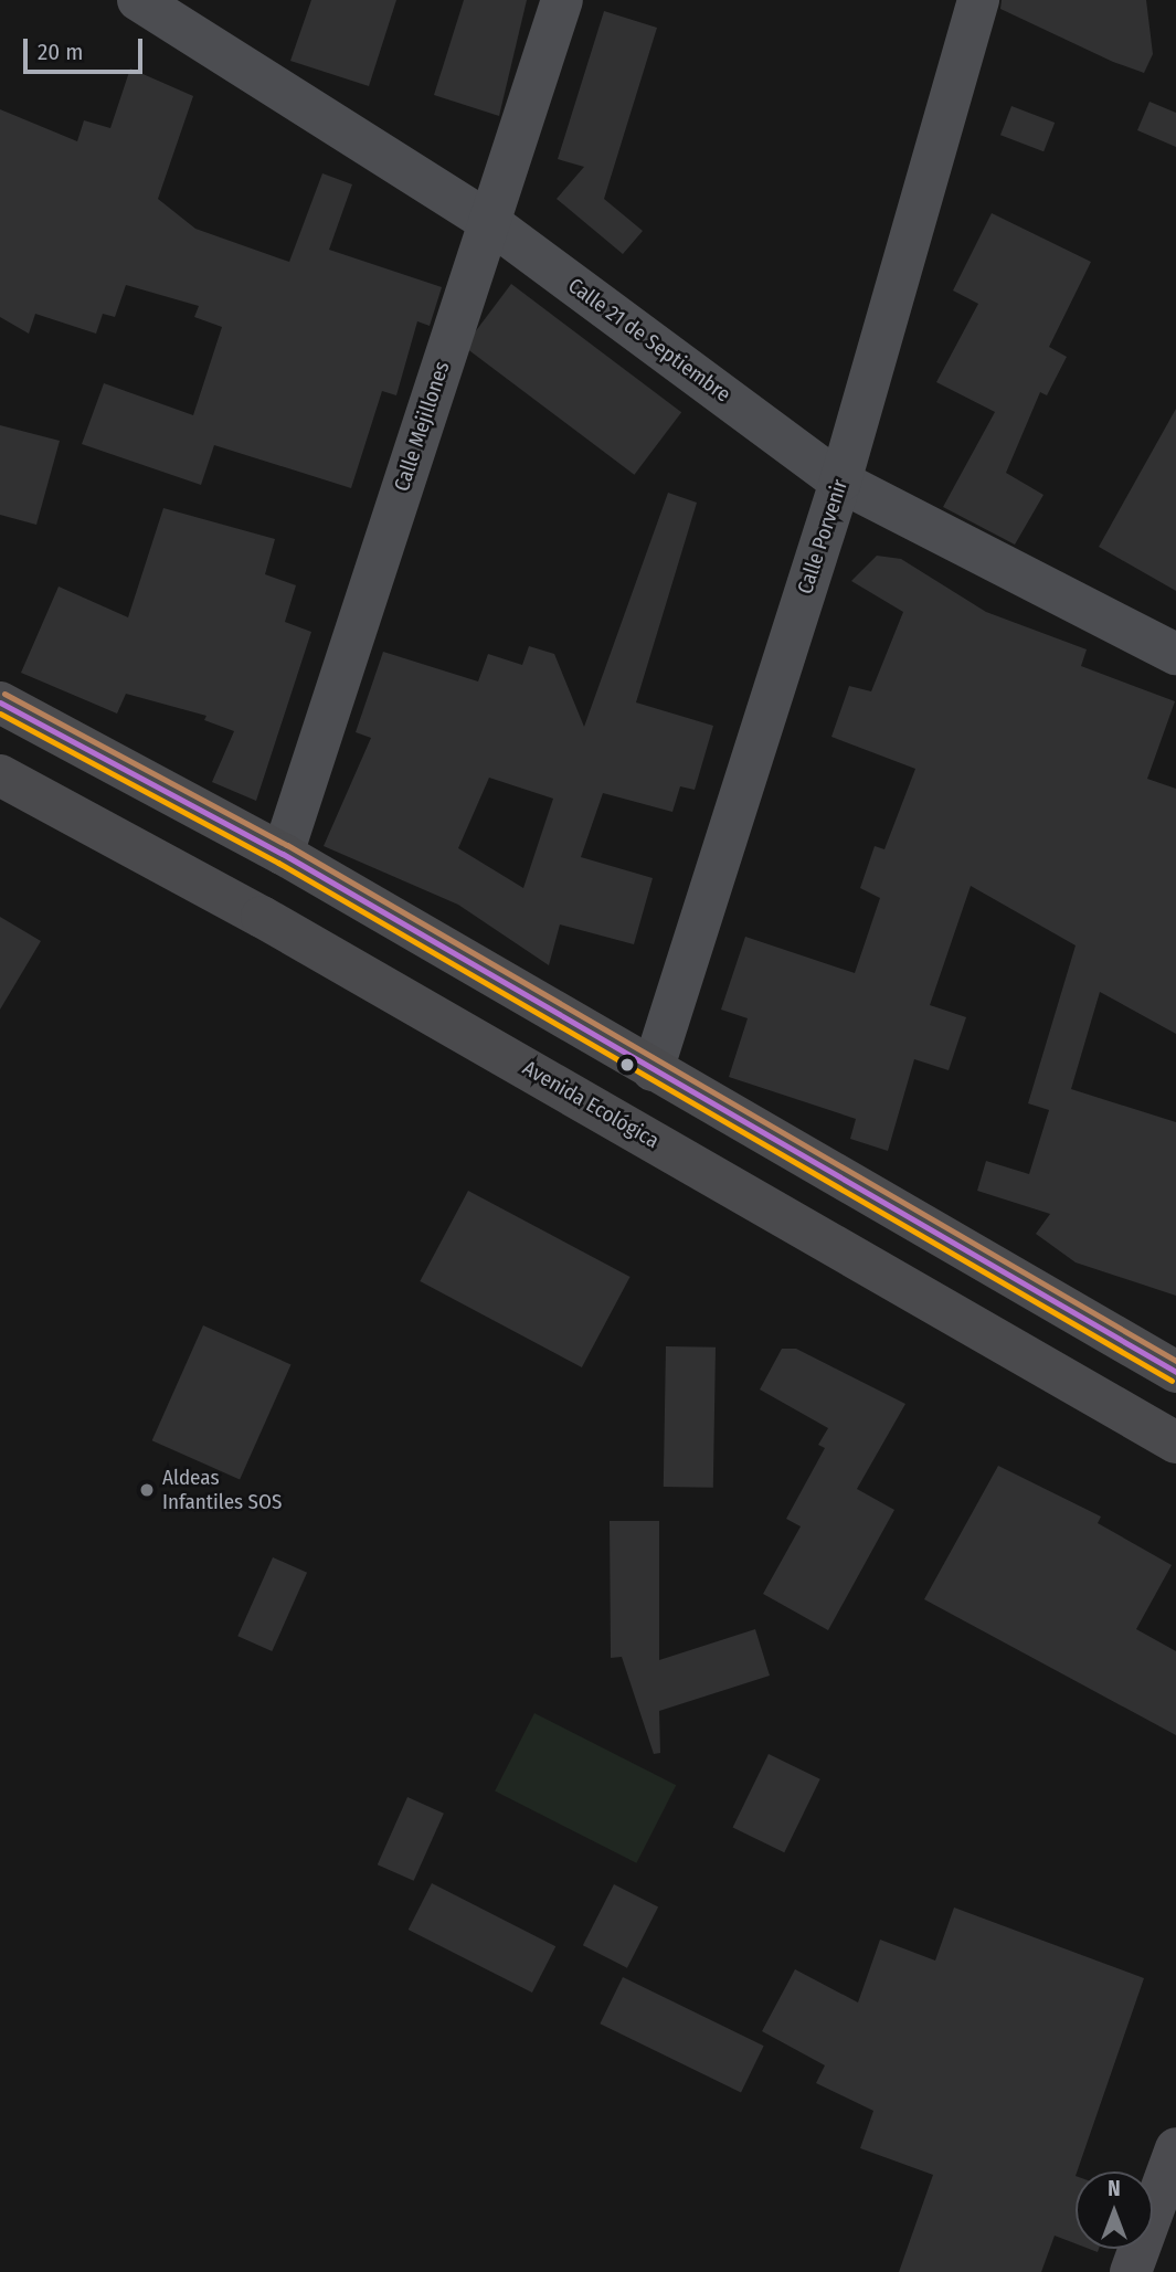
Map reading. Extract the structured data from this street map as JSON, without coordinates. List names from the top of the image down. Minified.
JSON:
{"streets":{"main road":["Avenida Ecológica"],"street":["Calle 21 de Septiembre","Calle Mejillones","Calle Porvenir"]},"crossings":[["Calle 21 de Septiembre","Calle Mejillones"],["Calle 21 de Septiembre","Calle Porvenir"]],"places":["Aldeas Infantiles SOS"],"scale_bar":"20 m","north":"top"}
